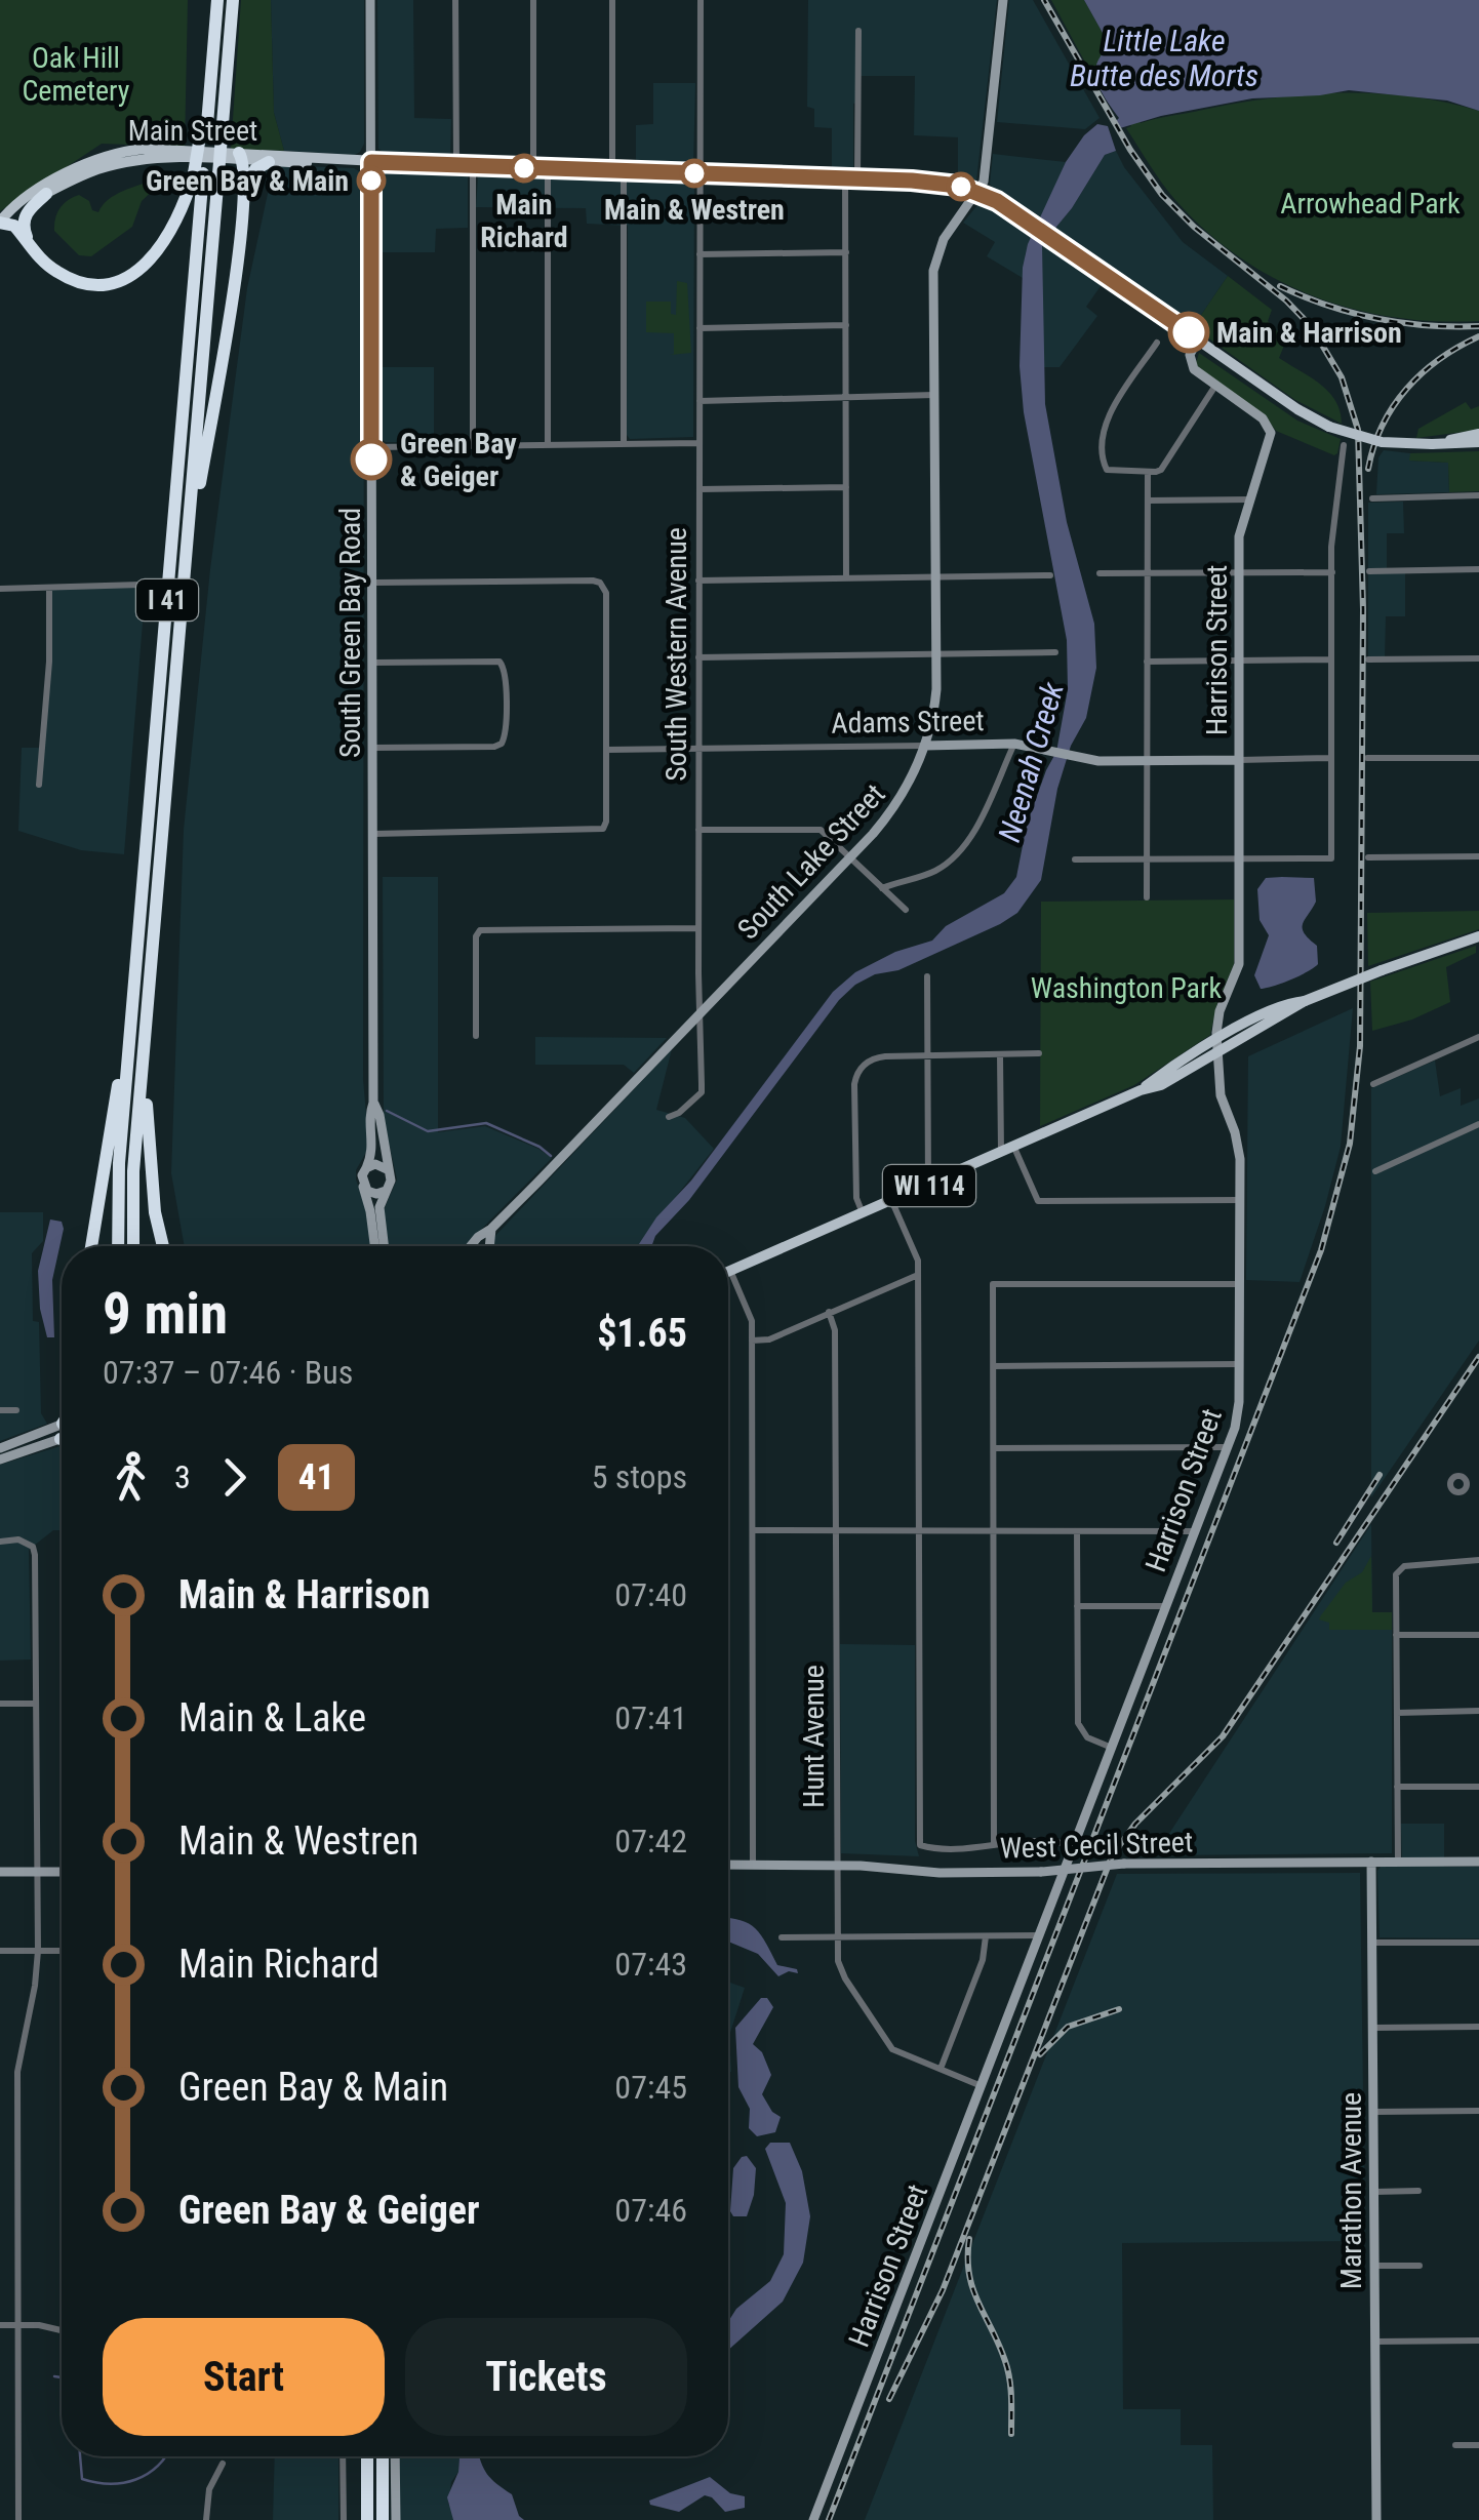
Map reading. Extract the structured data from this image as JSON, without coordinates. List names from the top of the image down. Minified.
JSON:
{"streets":{"highway":["I 41"],"main road":["Main Street","South Green Bay Road","Harrison Street","Adams Street","South Lake Street","WI 114","West Cecil Street","Marathon Avenue"],"street":["South Western Avenue","Hunt Avenue"]},"crossings":[["Main Street","South Green Bay Road"],["Main Street","Harrison Street"],["Main Street","South Western Avenue"],["Main Street","South Lake Street"],["Harrison Street","Adams Street"],["Harrison Street","WI 114"],["Harrison Street","Hunt Avenue"],["South Western Avenue","Adams Street"],["South Western Avenue","South Lake Street"],["Adams Street","South Lake Street"],["Hunt Avenue","West Cecil Street"],["West Cecil Street","Marathon Avenue"]],"water":["Little Lake Butte des Morts","Neenah Creek"],"parks":["Oak Hill Cemetery","Arrowhead Park","Washington Park"],"places":["Main Richard","Main & Westren","Green Bay & Main","Main & Harrison","Green Bay & Geiger"],"lines":["bus line 41"],"page":{"heading":["9 min","07:37 – 07:46 · Bus","$1.65"],"legs":["3","41","5 stops"],"list":[{"name":"Main & Harrison","value":"07:40"},{"name":"Main & Lake","value":"07:41"},{"name":"Main & Westren","value":"07:42"},{"name":"Main Richard","value":"07:43"},{"name":"Green Bay & Main","value":"07:45"},{"name":"Green Bay & Geiger","value":"07:46"}],"buttons":["Start","Tickets"]}}
